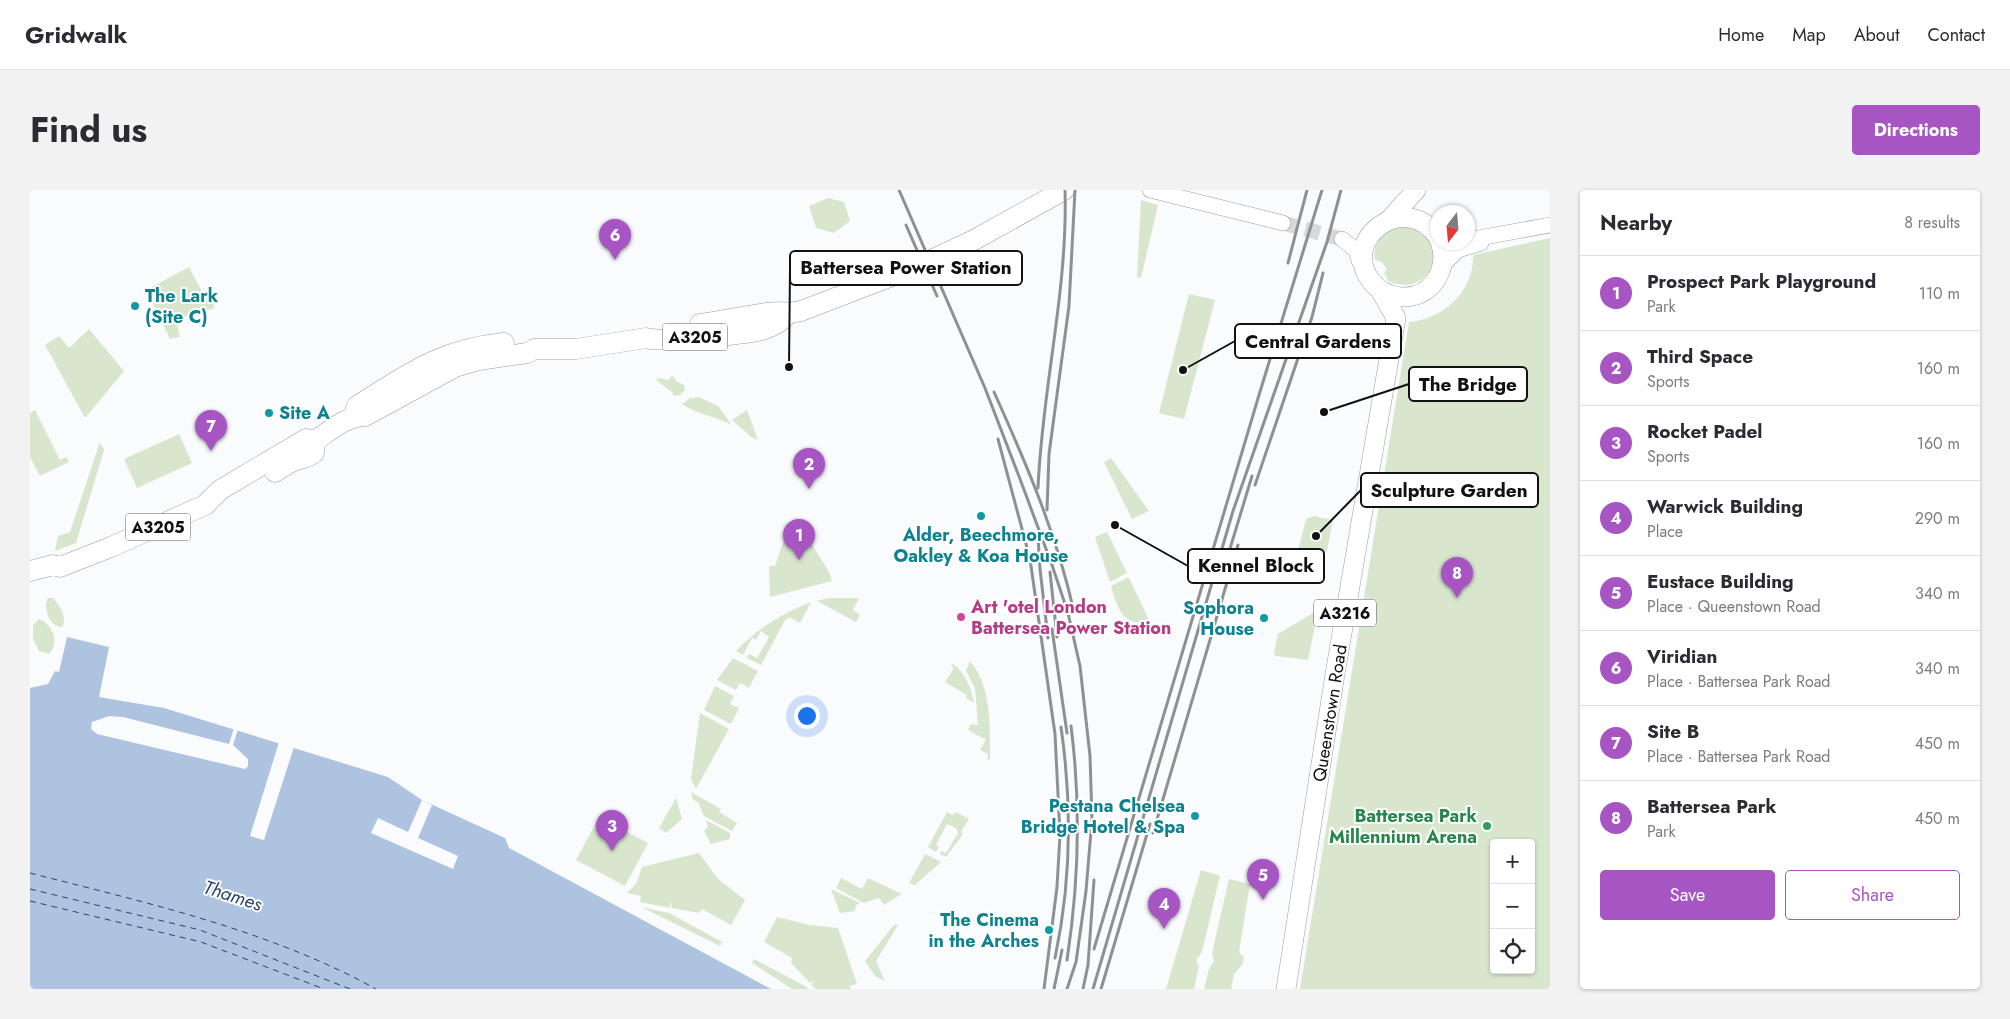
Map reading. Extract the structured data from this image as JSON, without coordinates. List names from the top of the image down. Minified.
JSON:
{"streets":{"highway":["A3205"],"main road":["A3216","Queenstown Road"]},"water":["Thames"],"places":["The Lark (Site C)","Battersea Power Station","Central Gardens","The Bridge","Site A","Alder, Beechmore, Oakley & Koa House","Kennel Block","Sculpture Garden","Art 'otel London Battersea Power Station","Sophora House","Pestana Chelsea Bridge Hotel & Spa","Battersea Park Millennium Arena","The Cinema in the Arches"],"north":"bottom","page":{"header":"Gridwalk","nav":["Home","Map","About","Contact"],"title":"Find us","buttons":["Directions",["Save","Share"]],"heading":["Nearby","8 results"],"pins":["6","7","2","1","8","3","5","4"],"list":[{"mark":"1","name":"Prospect Park Playground","note":"Park","value":"110 m"},{"mark":"2","name":"Third Space","note":"Sports","value":"160 m"},{"mark":"3","name":"Rocket Padel","note":"Sports","value":"160 m"},{"mark":"4","name":"Warwick Building","note":"Place","value":"290 m"},{"mark":"5","name":"Eustace Building","note":"Place · Queenstown Road","value":"340 m"},{"mark":"6","name":"Viridian","note":"Place · Battersea Park Road","value":"340 m"},{"mark":"7","name":"Site B","note":"Place · Battersea Park Road","value":"450 m"},{"mark":"8","name":"Battersea Park","note":"Park","value":"450 m"}],"map_buttons":["+","−"]}}
